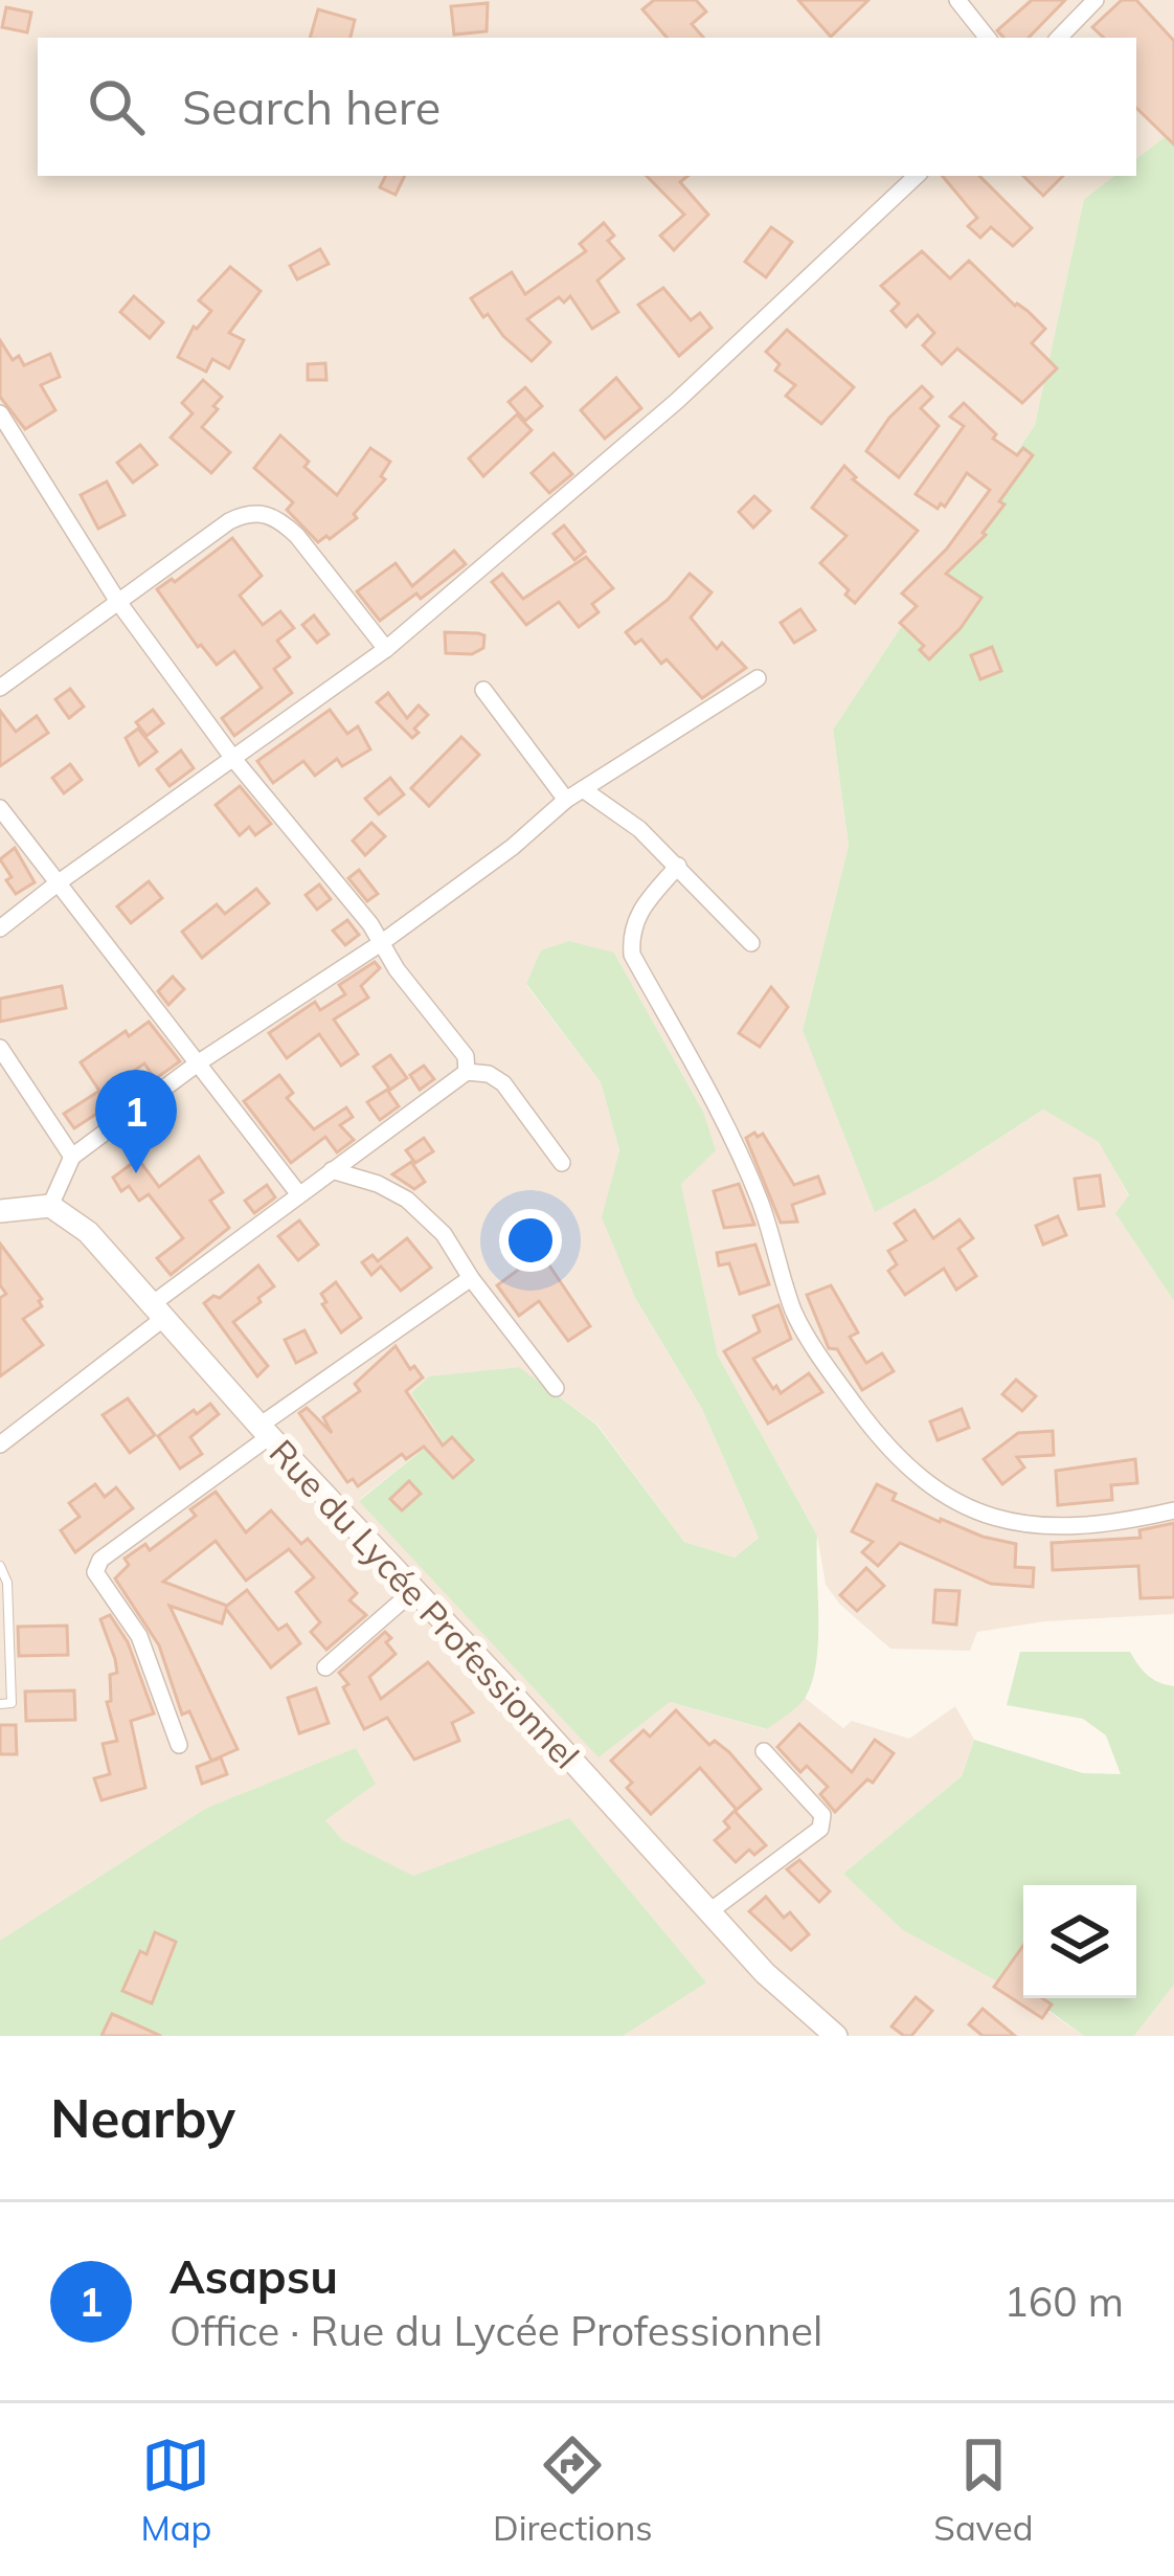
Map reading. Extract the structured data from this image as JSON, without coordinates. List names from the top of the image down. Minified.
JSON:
{"streets":{"main road":["Rue du Lycée Professionnel"]},"page":{"search":"Search here","pins":"1","heading":"Nearby","list":[{"mark":"1","name":"Asapsu","note":"Office · Rue du Lycée Professionnel","value":"160 m"}],"nav":["Map","Directions","Saved"]}}
